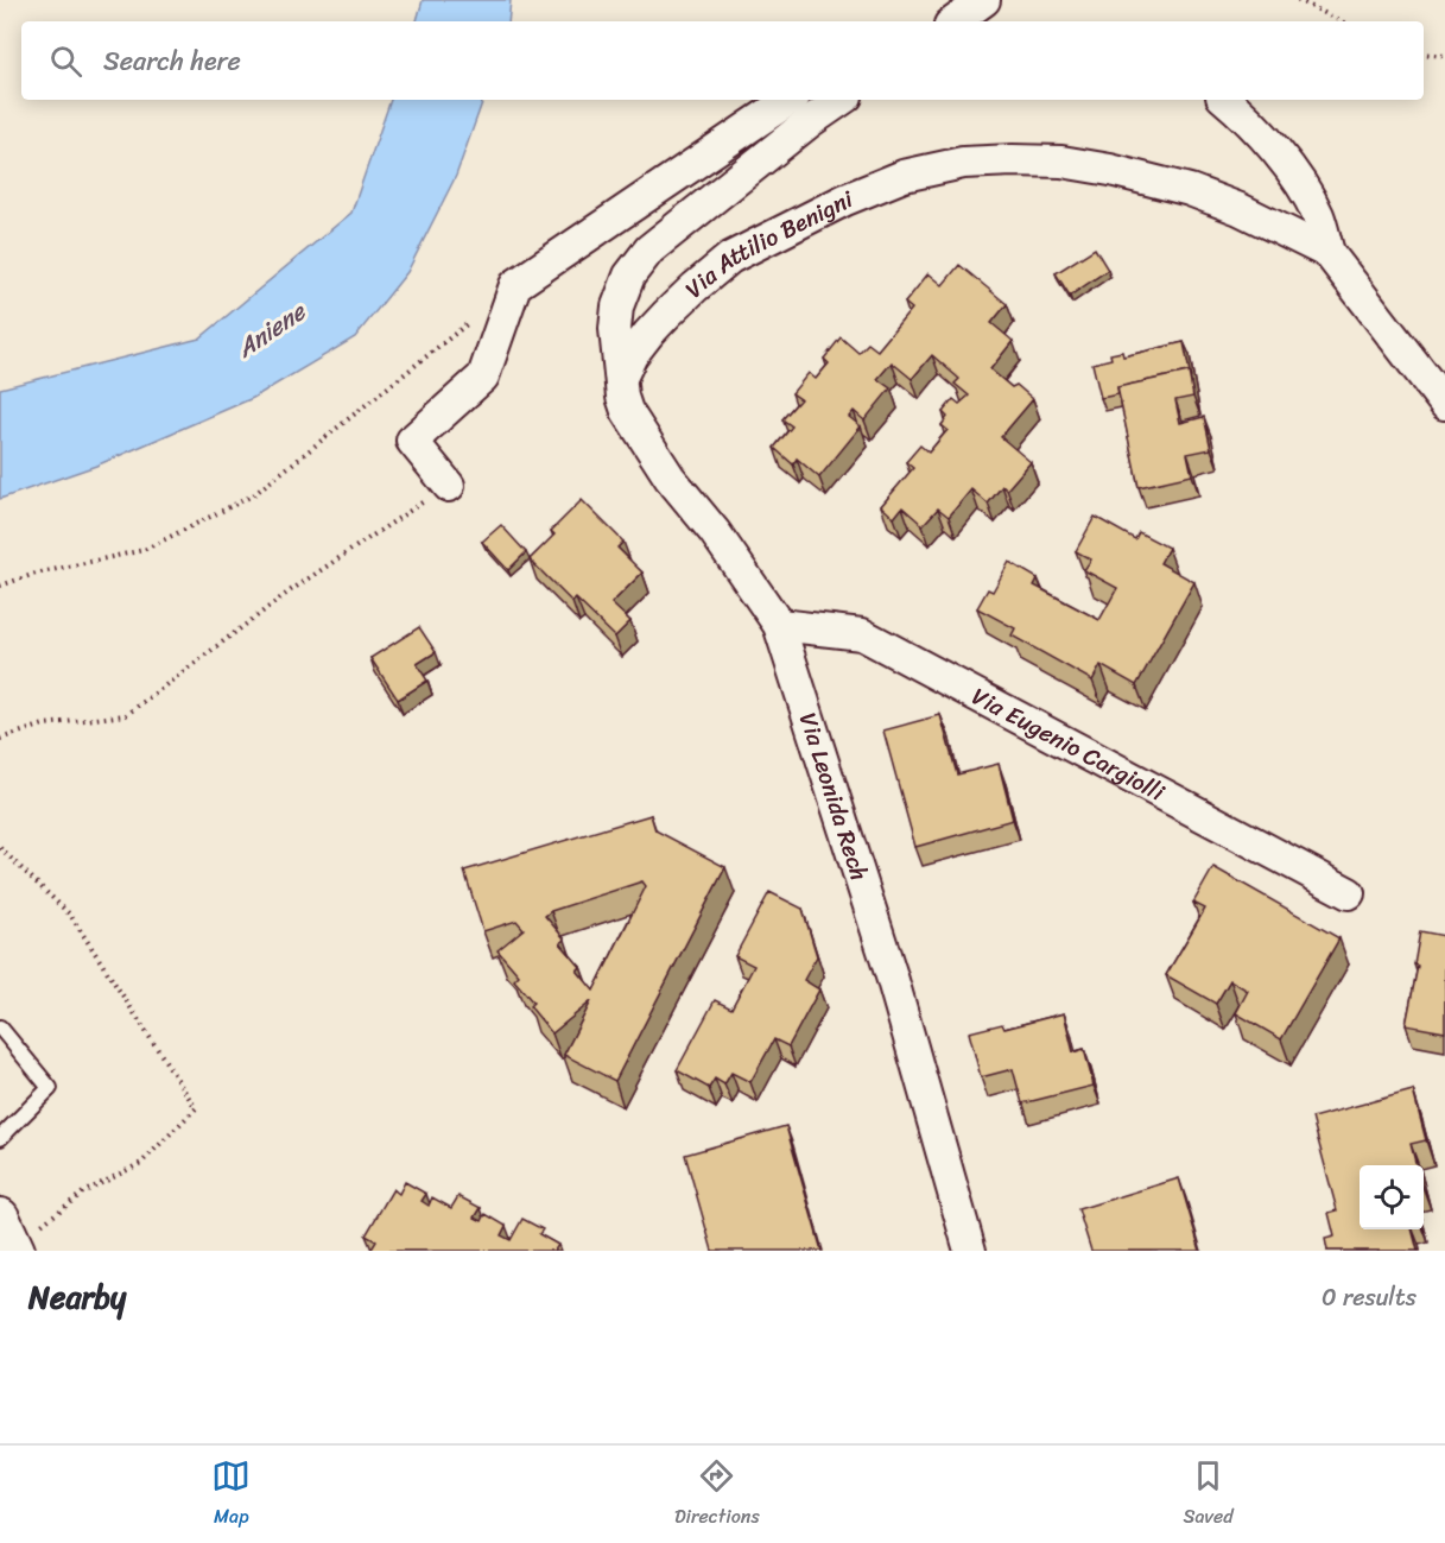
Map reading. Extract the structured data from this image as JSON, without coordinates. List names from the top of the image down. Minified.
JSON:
{"streets":{"street":["Via Attilio Benigni","Via Eugenio Cargiolli","Via Leonida Rech"]},"crossings":[["Via Attilio Benigni","Via Leonida Rech"],["Via Eugenio Cargiolli","Via Leonida Rech"]],"water":["Aniene"],"page":{"search":"Search here","heading":["Nearby","0 results"],"nav":["Map","Directions","Saved"]}}
